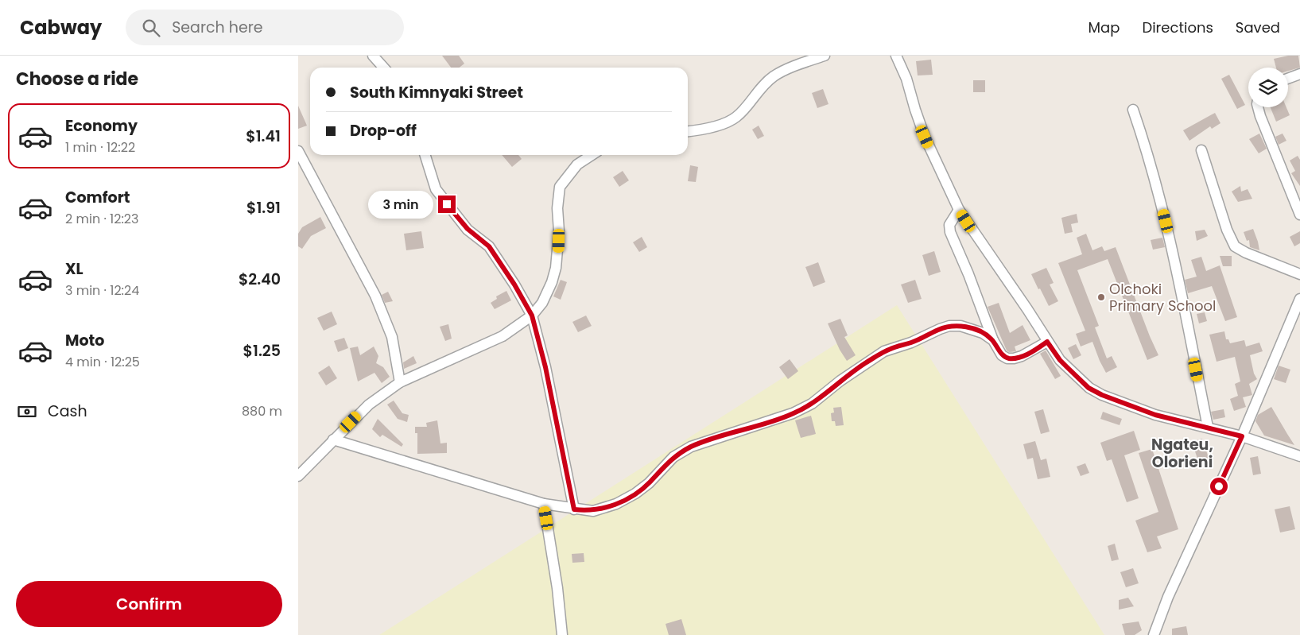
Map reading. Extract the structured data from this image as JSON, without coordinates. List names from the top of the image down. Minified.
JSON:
{"districts":["Ngateu, Olorieni"],"places":["Olchoki Primary School"],"page":{"header":"Cabway","search":"Search here","nav":["Map","Directions","Saved"],"heading":"Choose a ride","banner":["South Kimnyaki Street","Drop-off"],"list":[{"name":"Economy","note":"1 min · 12:22","value":"$1.41"},{"name":"Comfort","note":"2 min · 12:23","value":"$1.91"},{"name":"XL","note":"3 min · 12:24","value":"$2.40"},{"name":"Moto","note":"4 min · 12:25","value":"$1.25"}],"bubble":"3 min","pay":["Cash","880 m"],"buttons":"Confirm"}}
